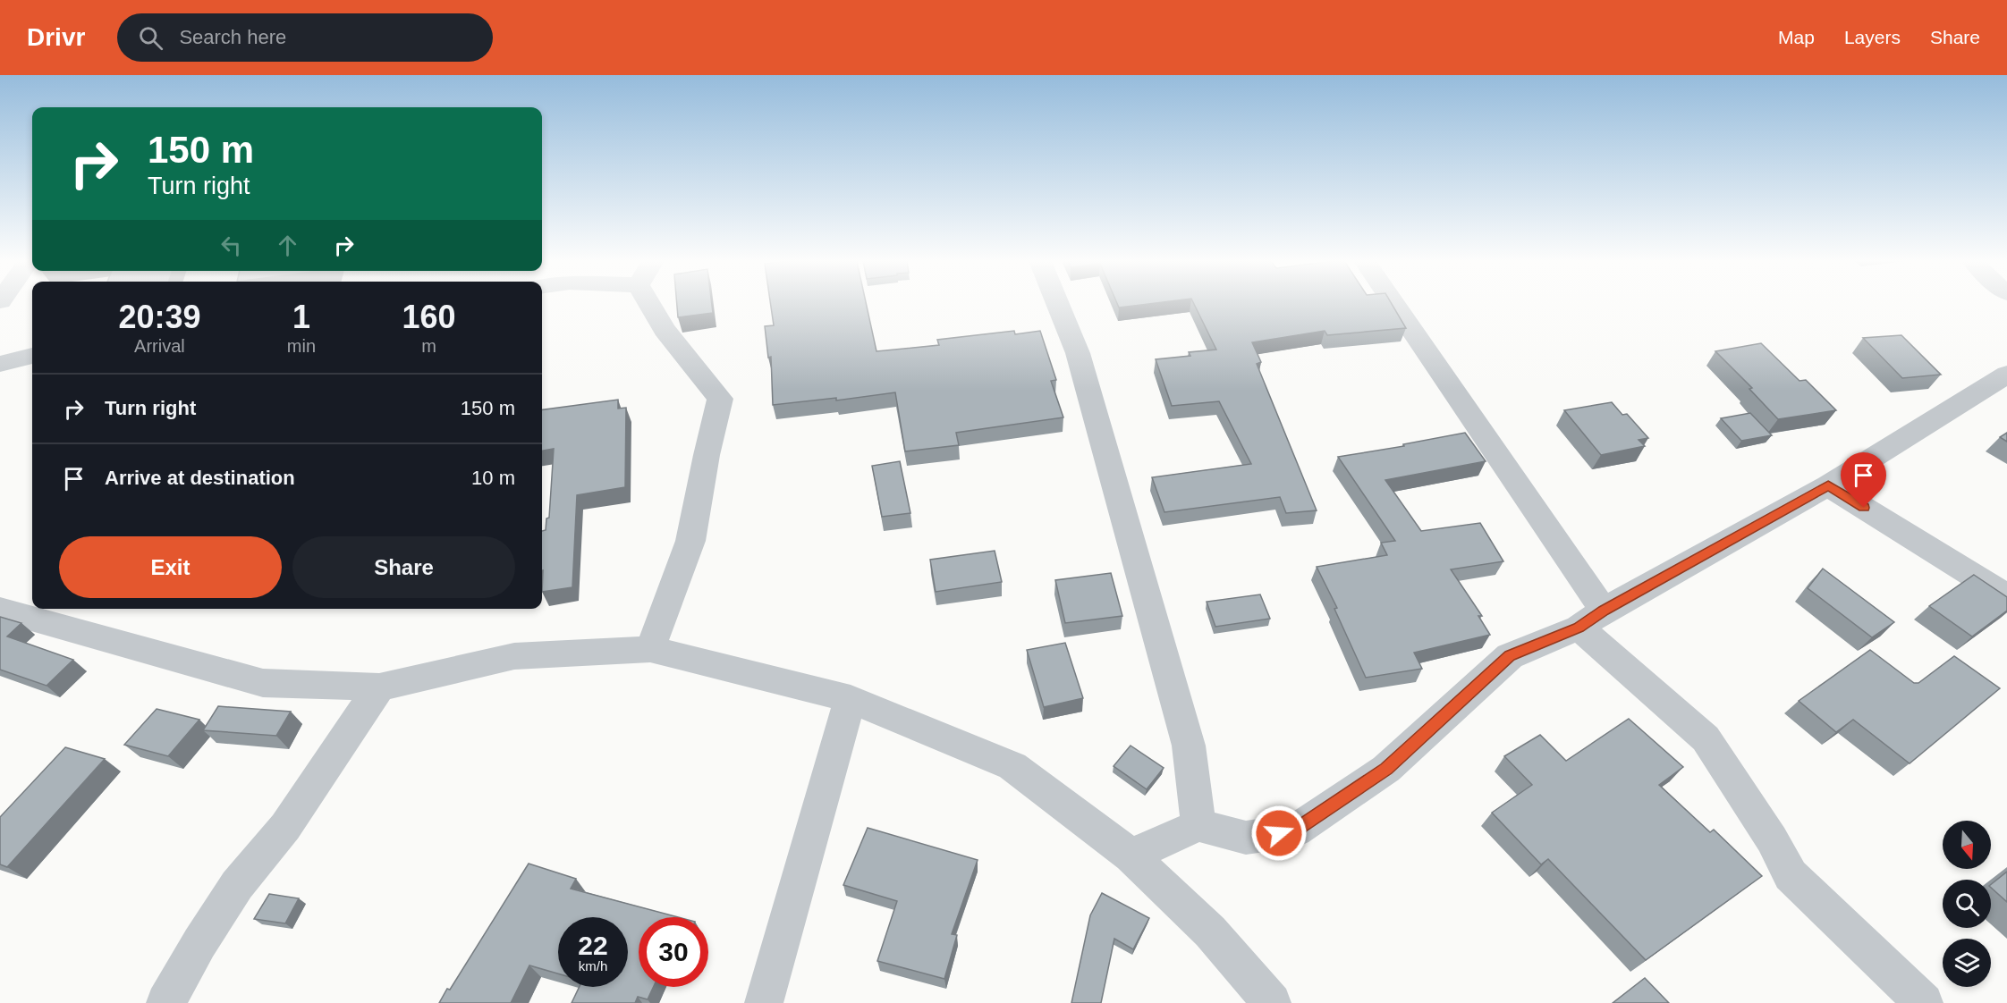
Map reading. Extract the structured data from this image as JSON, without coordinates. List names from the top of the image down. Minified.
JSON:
{"north":"bottom","page":{"header":"Drivr","search":"Search here","nav":["Map","Layers","Share"],"turn":["150 m","Turn right"],"eta":["20:39","Arrival","1","min","160","m"],"list":[{"name":"Turn right","value":"150 m"},{"name":"Arrive at destination","value":"10 m"}],"buttons":["Exit","Share"],"speed":"22 km/h","limit":"30"}}
